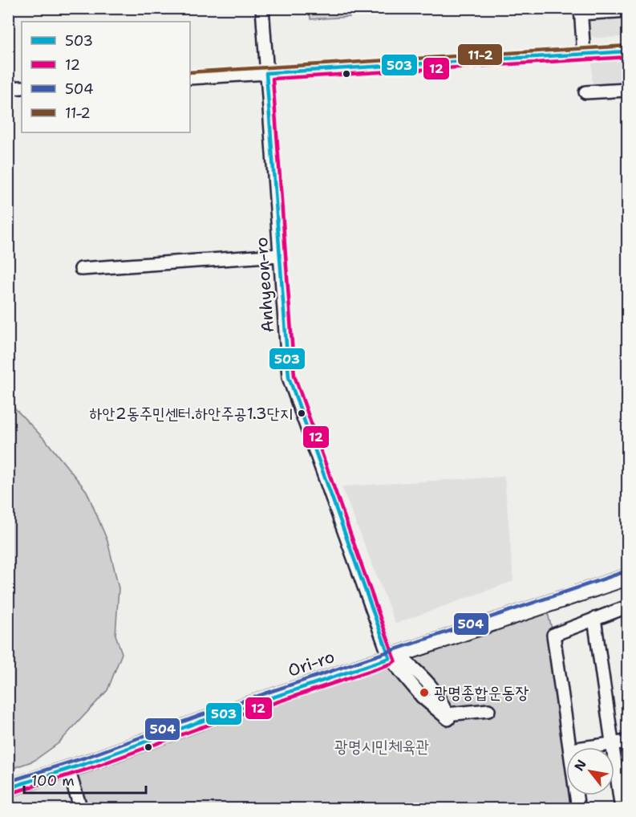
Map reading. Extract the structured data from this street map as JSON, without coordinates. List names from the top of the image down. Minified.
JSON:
{"streets":{"main road":["Ori-ro"],"street":["Anhyeon-ro"]},"crossings":[["Anhyeon-ro","Ori-ro"]],"parks":["광명시민체육관"],"places":["하안2동주민센터.하안주공1.3단지","광명종합운동장"],"lines":["transit line 11-2","transit line 503","transit line 12","transit line 504"],"legend":["503","12","504","11-2"],"scale_bar":"100 m","north":"top left"}
